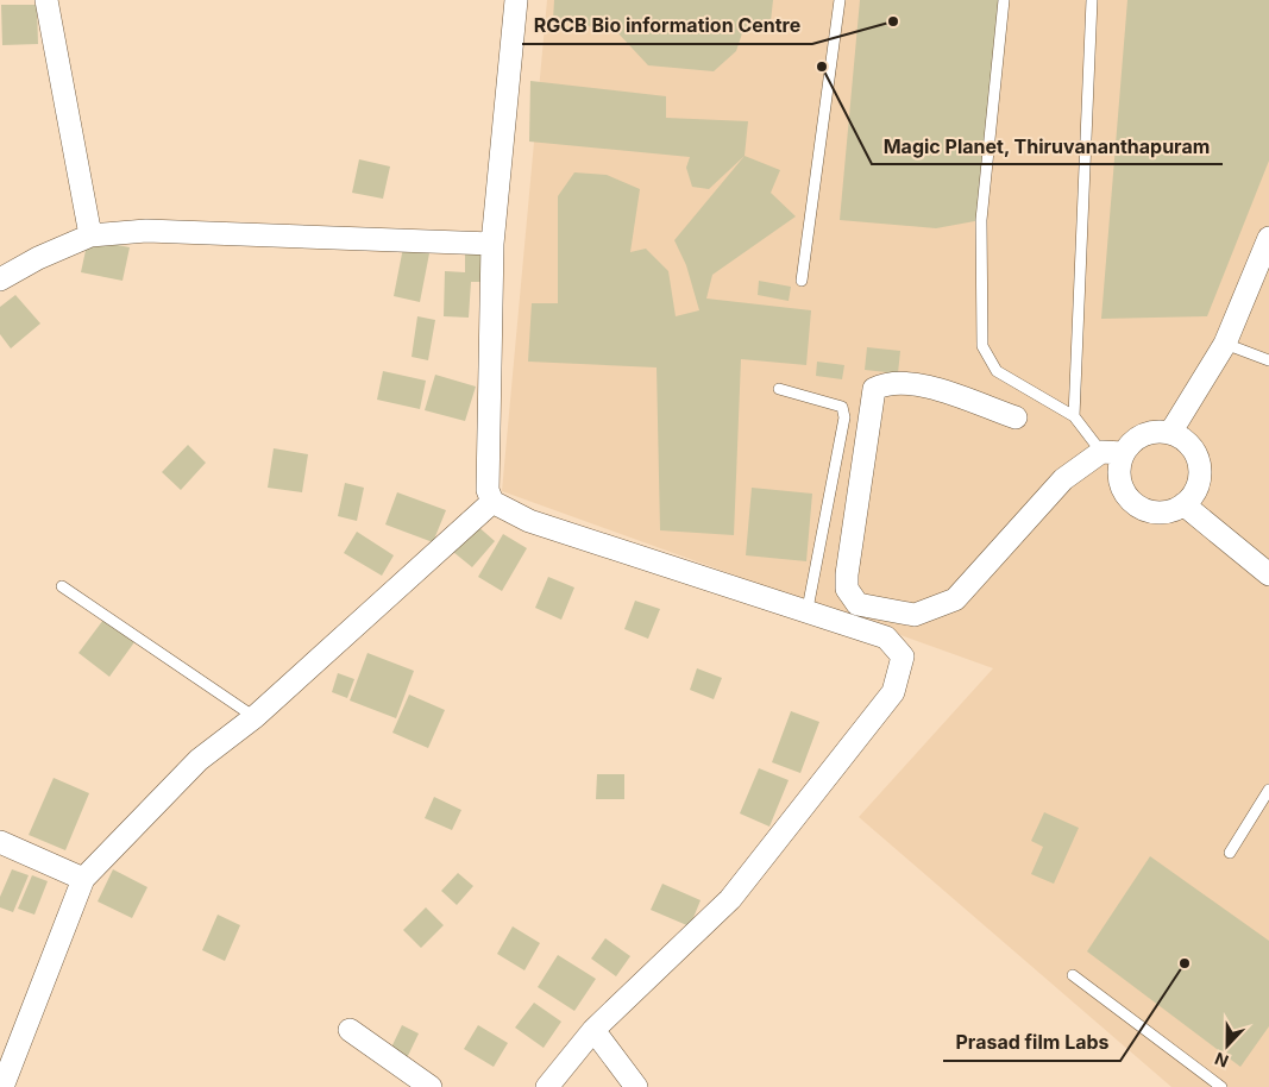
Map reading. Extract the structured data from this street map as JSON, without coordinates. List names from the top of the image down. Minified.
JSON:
{"places":["RGCB Bio information Centre","Magic Planet, Thiruvananthapuram","Prasad film Labs"],"north":"bottom"}
